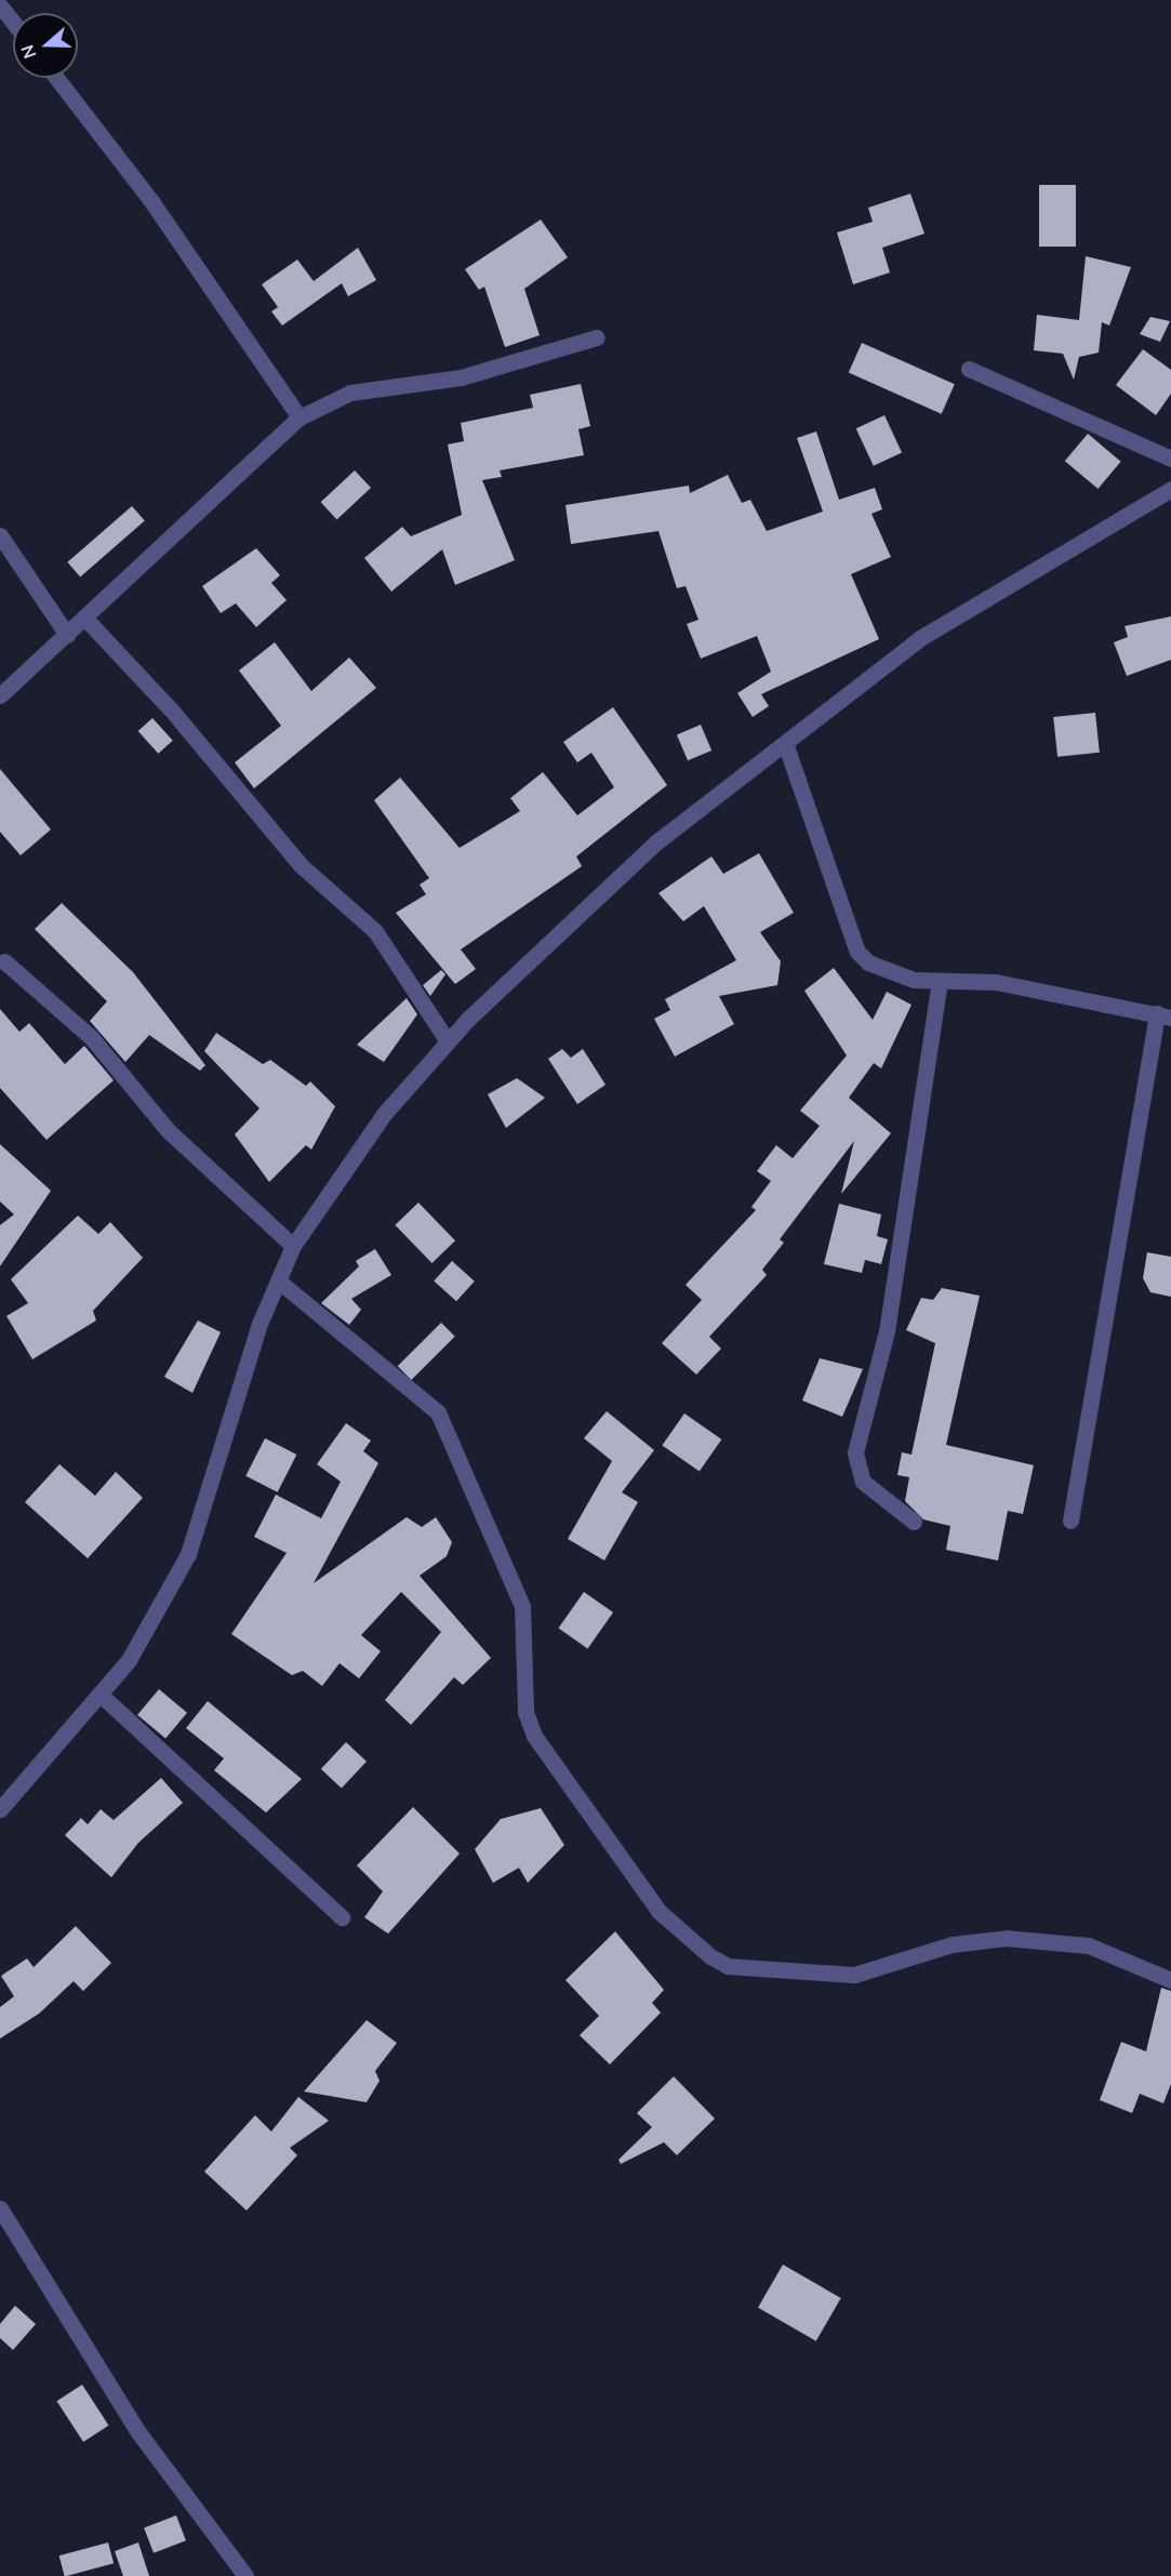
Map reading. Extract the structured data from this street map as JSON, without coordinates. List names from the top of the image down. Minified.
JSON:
{"north":"left"}
